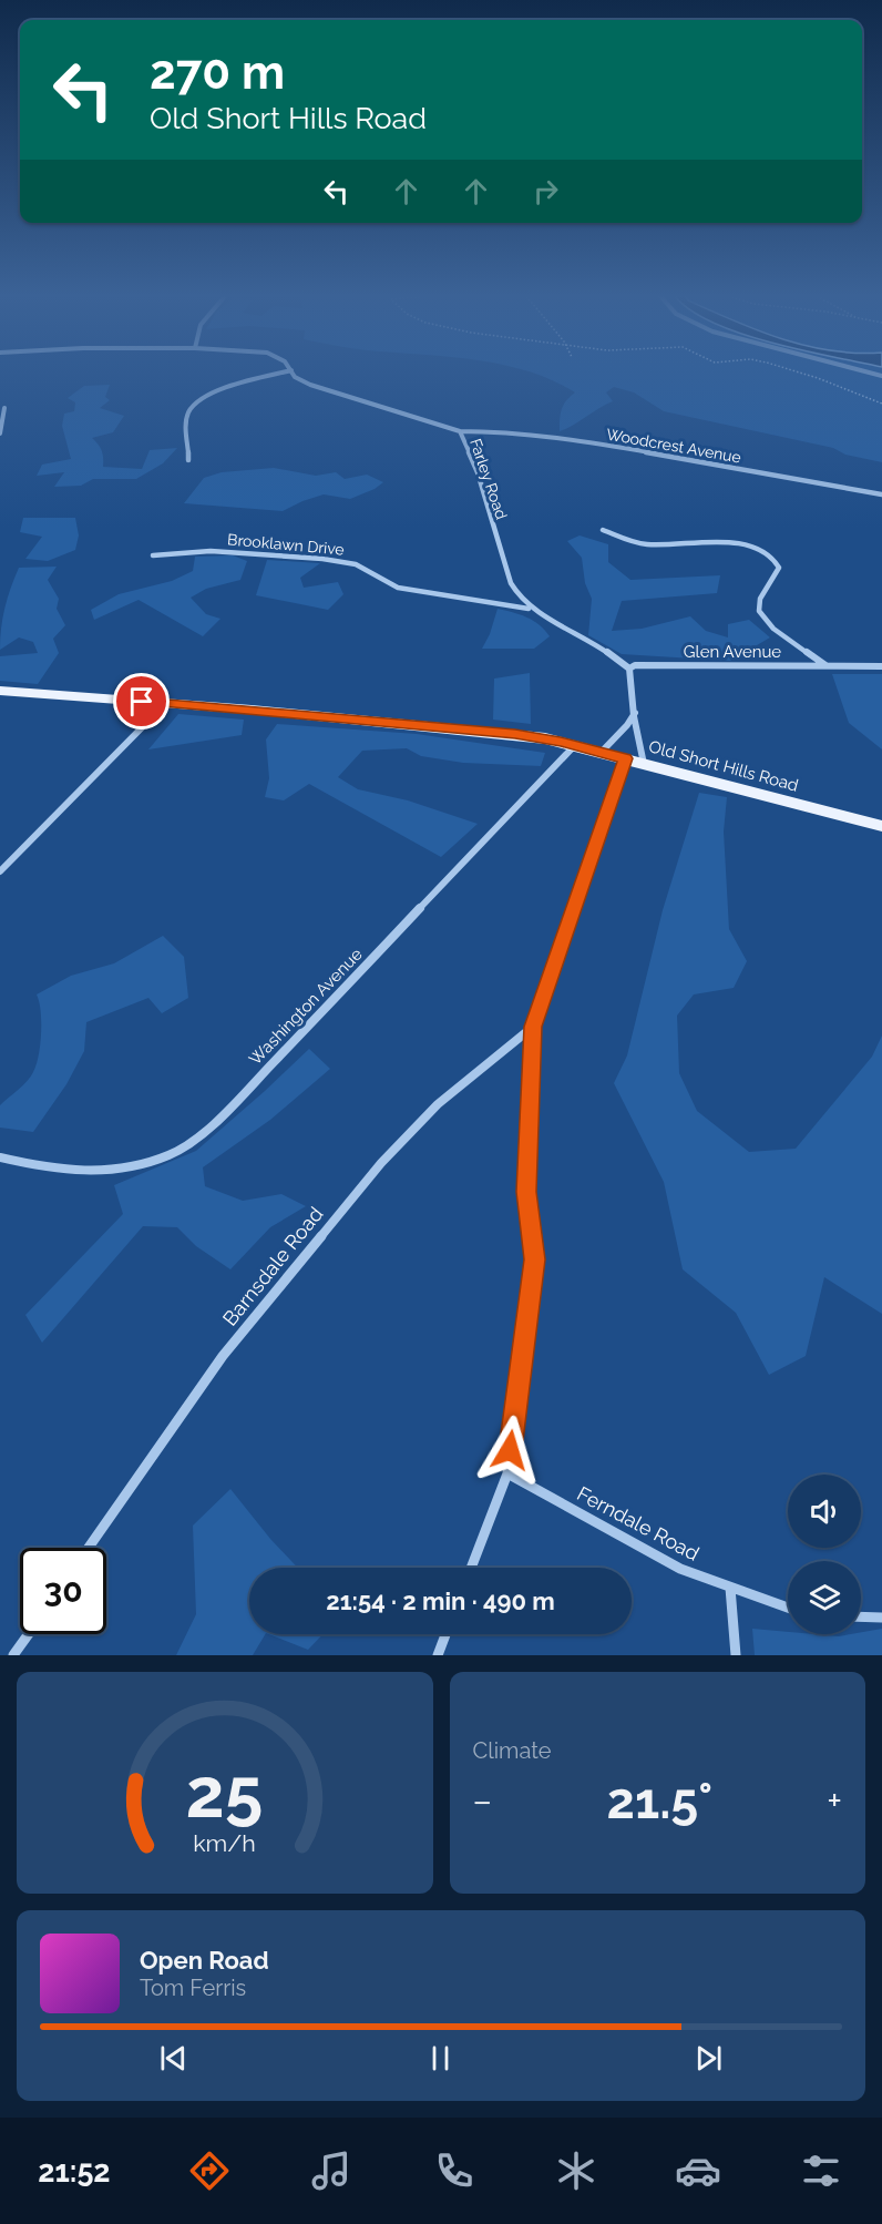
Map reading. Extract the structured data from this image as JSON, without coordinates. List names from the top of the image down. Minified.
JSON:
{"streets":{"main road":["Old Short Hills Road"],"street":["Woodcrest Avenue","Farley Road","Brooklawn Drive","Glen Avenue","Washington Avenue","Barnsdale Road","Ferndale Road"]},"crossings":[["Woodcrest Avenue","Farley Road"],["Farley Road","Brooklawn Drive"],["Old Short Hills Road","Washington Avenue"]],"page":{"turn":["270 m","Old Short Hills Road"],"limit":"30","trip":"21:54 · 2 min · 490 m","tile":"Climate","heat":["−","21.5°","+"],"song":["Open Road","Tom Ferris"],"tabs":"21:52","gauge":["25","km/h"]}}
